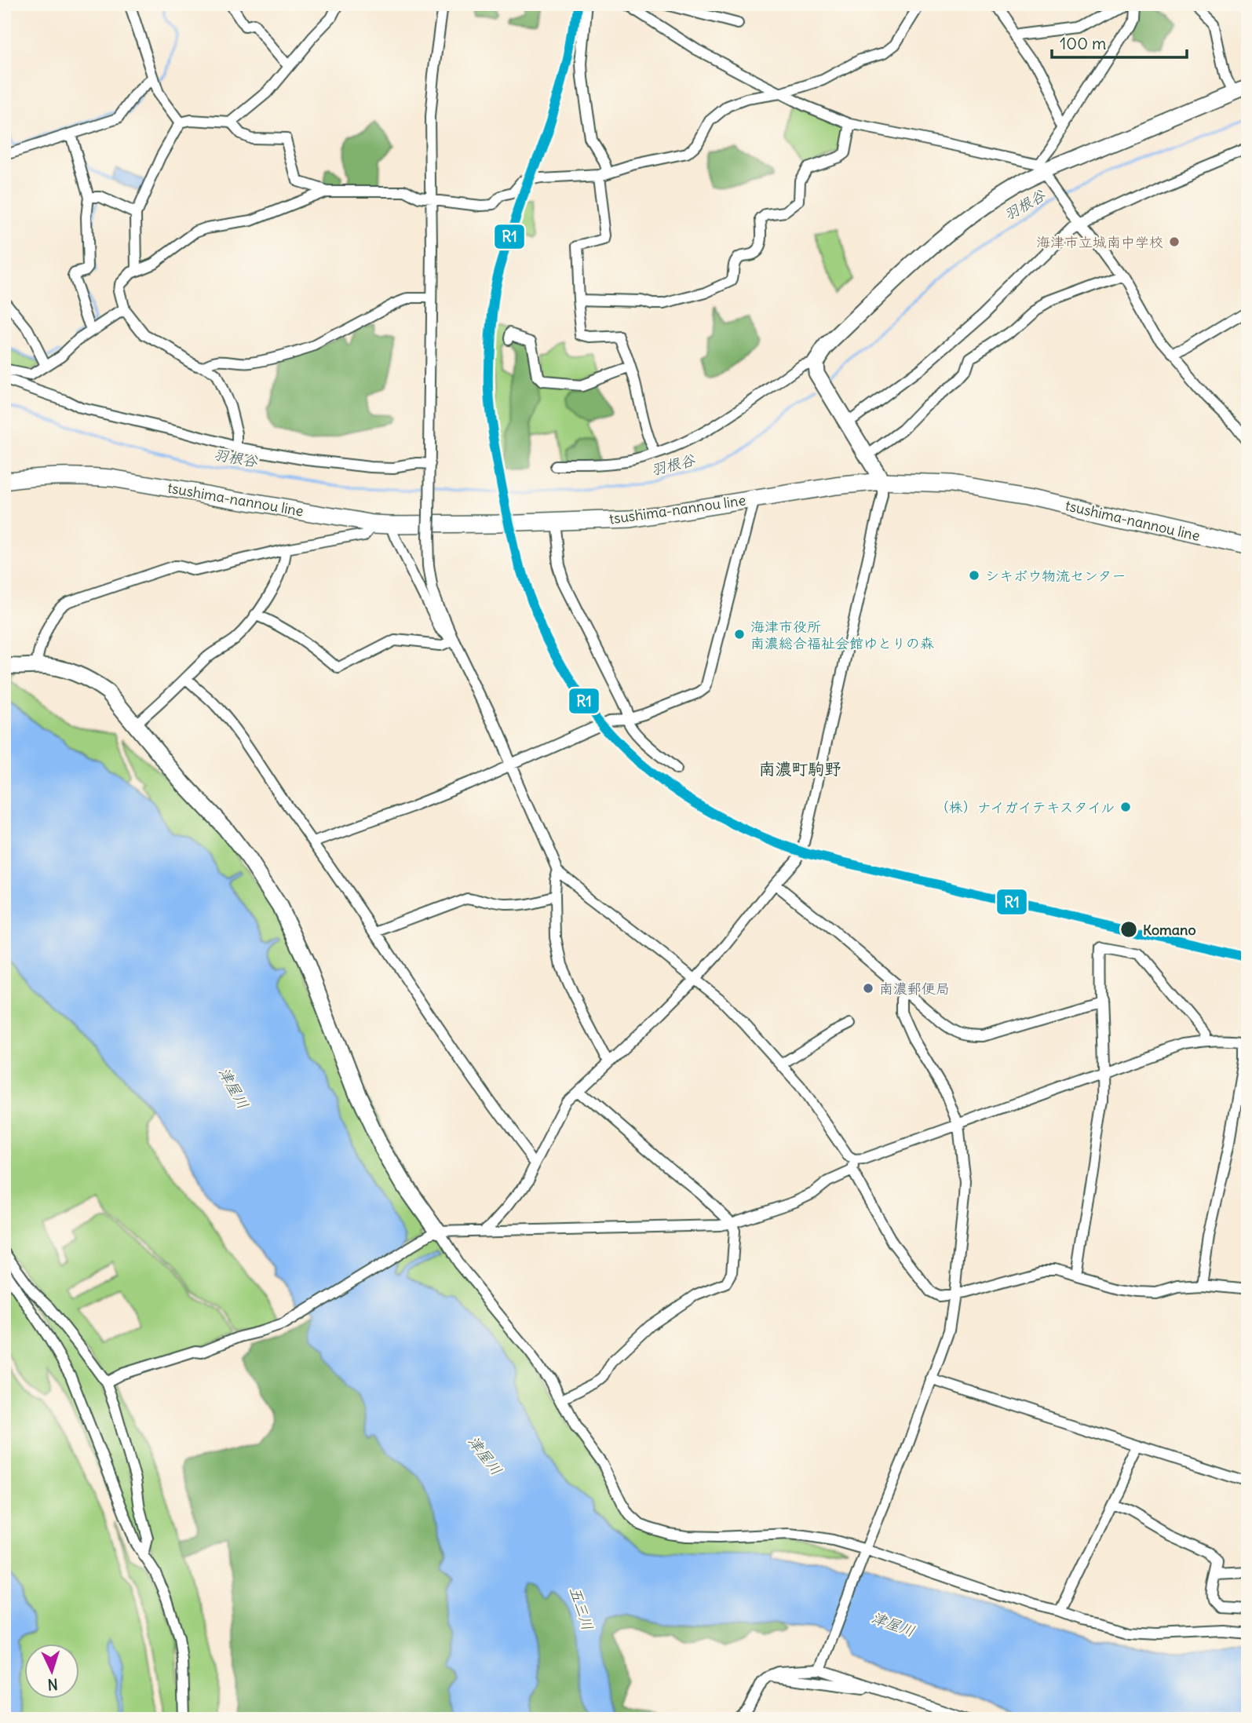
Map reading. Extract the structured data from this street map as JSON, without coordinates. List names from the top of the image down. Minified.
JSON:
{"streets":{"main road":["tsushima-nannou line"]},"districts":["南濃町駒野"],"water":["羽根谷","津屋川","五三川"],"places":["海津市立城南中学校","シキボウ物流センター","海津市役所 南濃総合福祉会館ゆとりの森","（株）ナイガイテキスタイル","Komano","南濃郵便局"],"lines":["transit line R1"],"scale_bar":"100 m","north":"bottom"}
